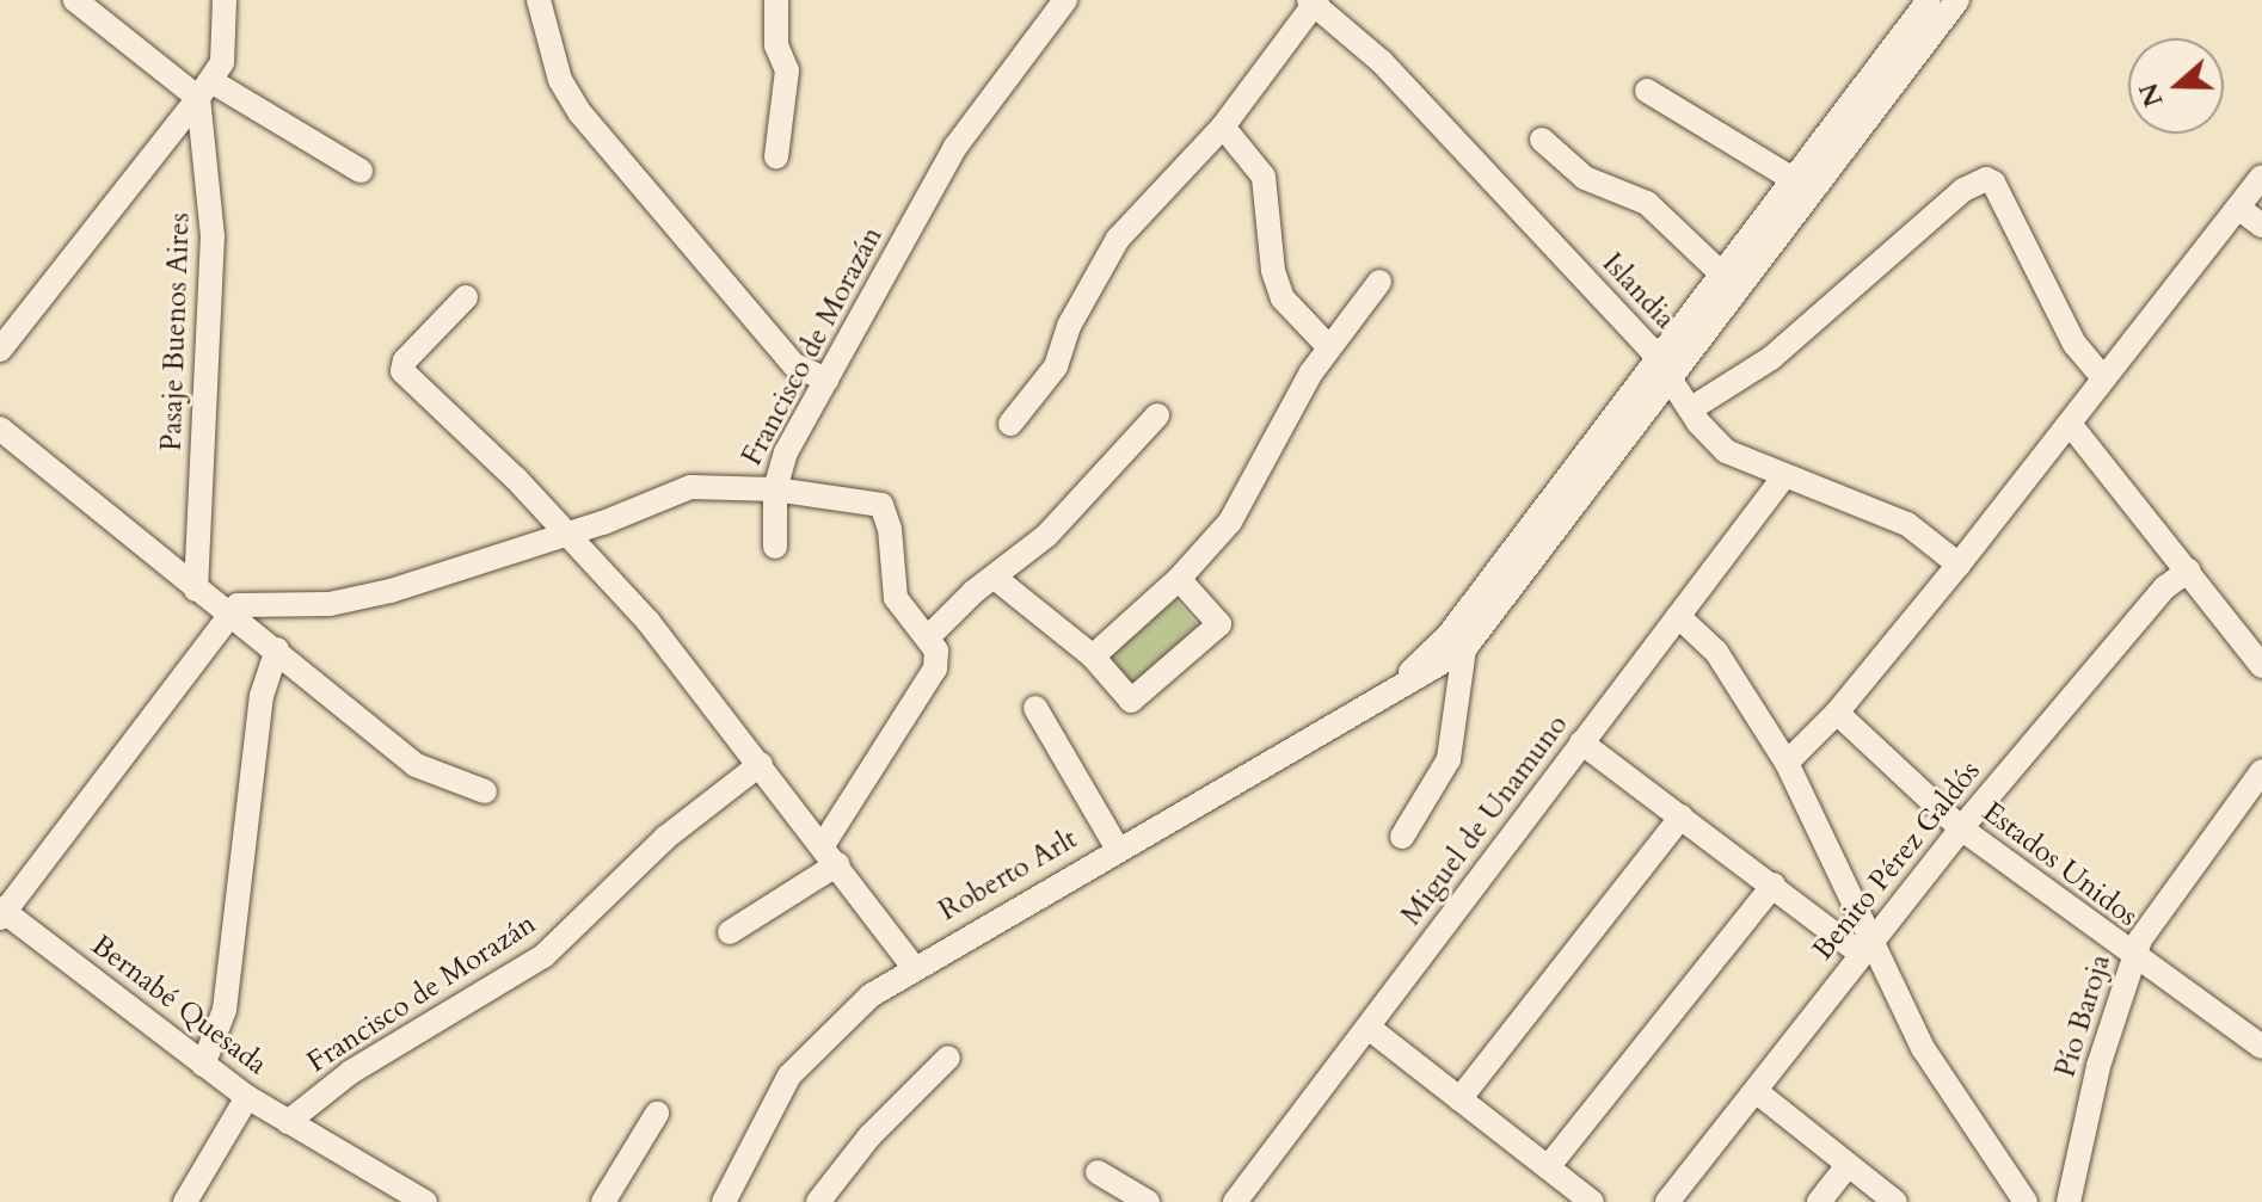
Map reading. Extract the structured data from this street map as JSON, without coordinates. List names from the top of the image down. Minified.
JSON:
{"streets":{"street":["Islandia","Pasaje Buenos Aires","Francisco de Morazán","Miguel de Unamuno","Benito Pérez Galdós","Estados Unidos","Roberto Arlt","Bernabé Quesada","Pío Baroja"]},"crossings":[["Islandia","Miguel de Unamuno"],["Islandia","Roberto Arlt"],["Francisco de Morazán","Bernabé Quesada"],["Benito Pérez Galdós","Estados Unidos"],["Estados Unidos","Pío Baroja"]],"north":"left"}
